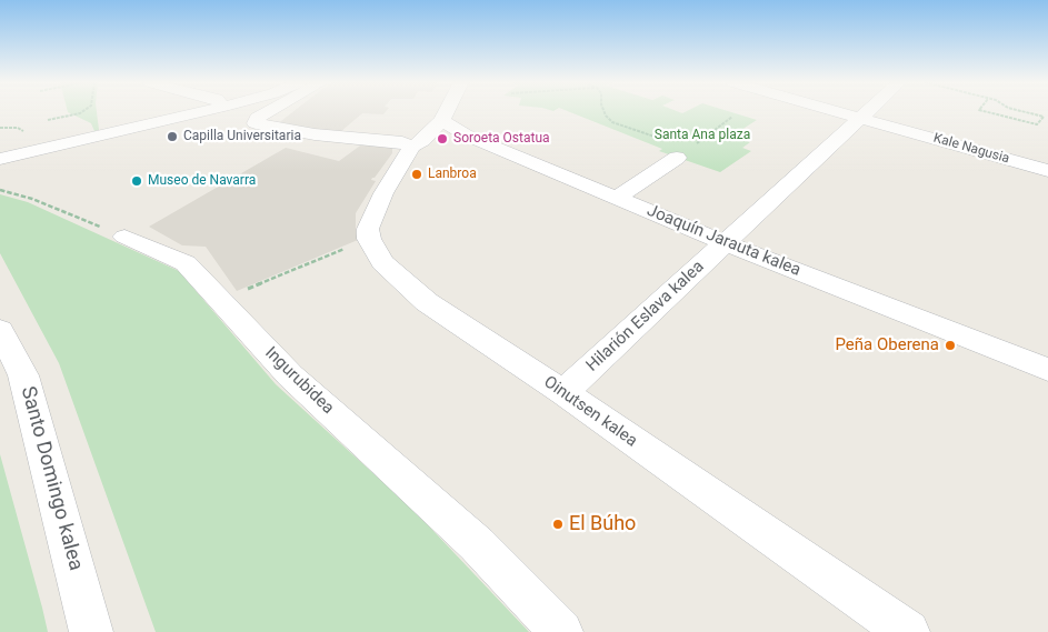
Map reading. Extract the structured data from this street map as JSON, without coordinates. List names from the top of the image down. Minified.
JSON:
{"streets":{"street":["Kale Nagusia","Joaquín Jarauta kalea","Hilarión Eslava kalea","Ingurubidea","Oinutsen kalea","Santo Domingo kalea"]},"crossings":[["Kale Nagusia","Hilarión Eslava kalea"],["Joaquín Jarauta kalea","Hilarión Eslava kalea"],["Hilarión Eslava kalea","Oinutsen kalea"]],"parks":["Santa Ana plaza"],"places":["Capilla Universitaria","Soroeta Ostatua","Lanbroa","Museo de Navarra","Peña Oberena","El Búho"]}
